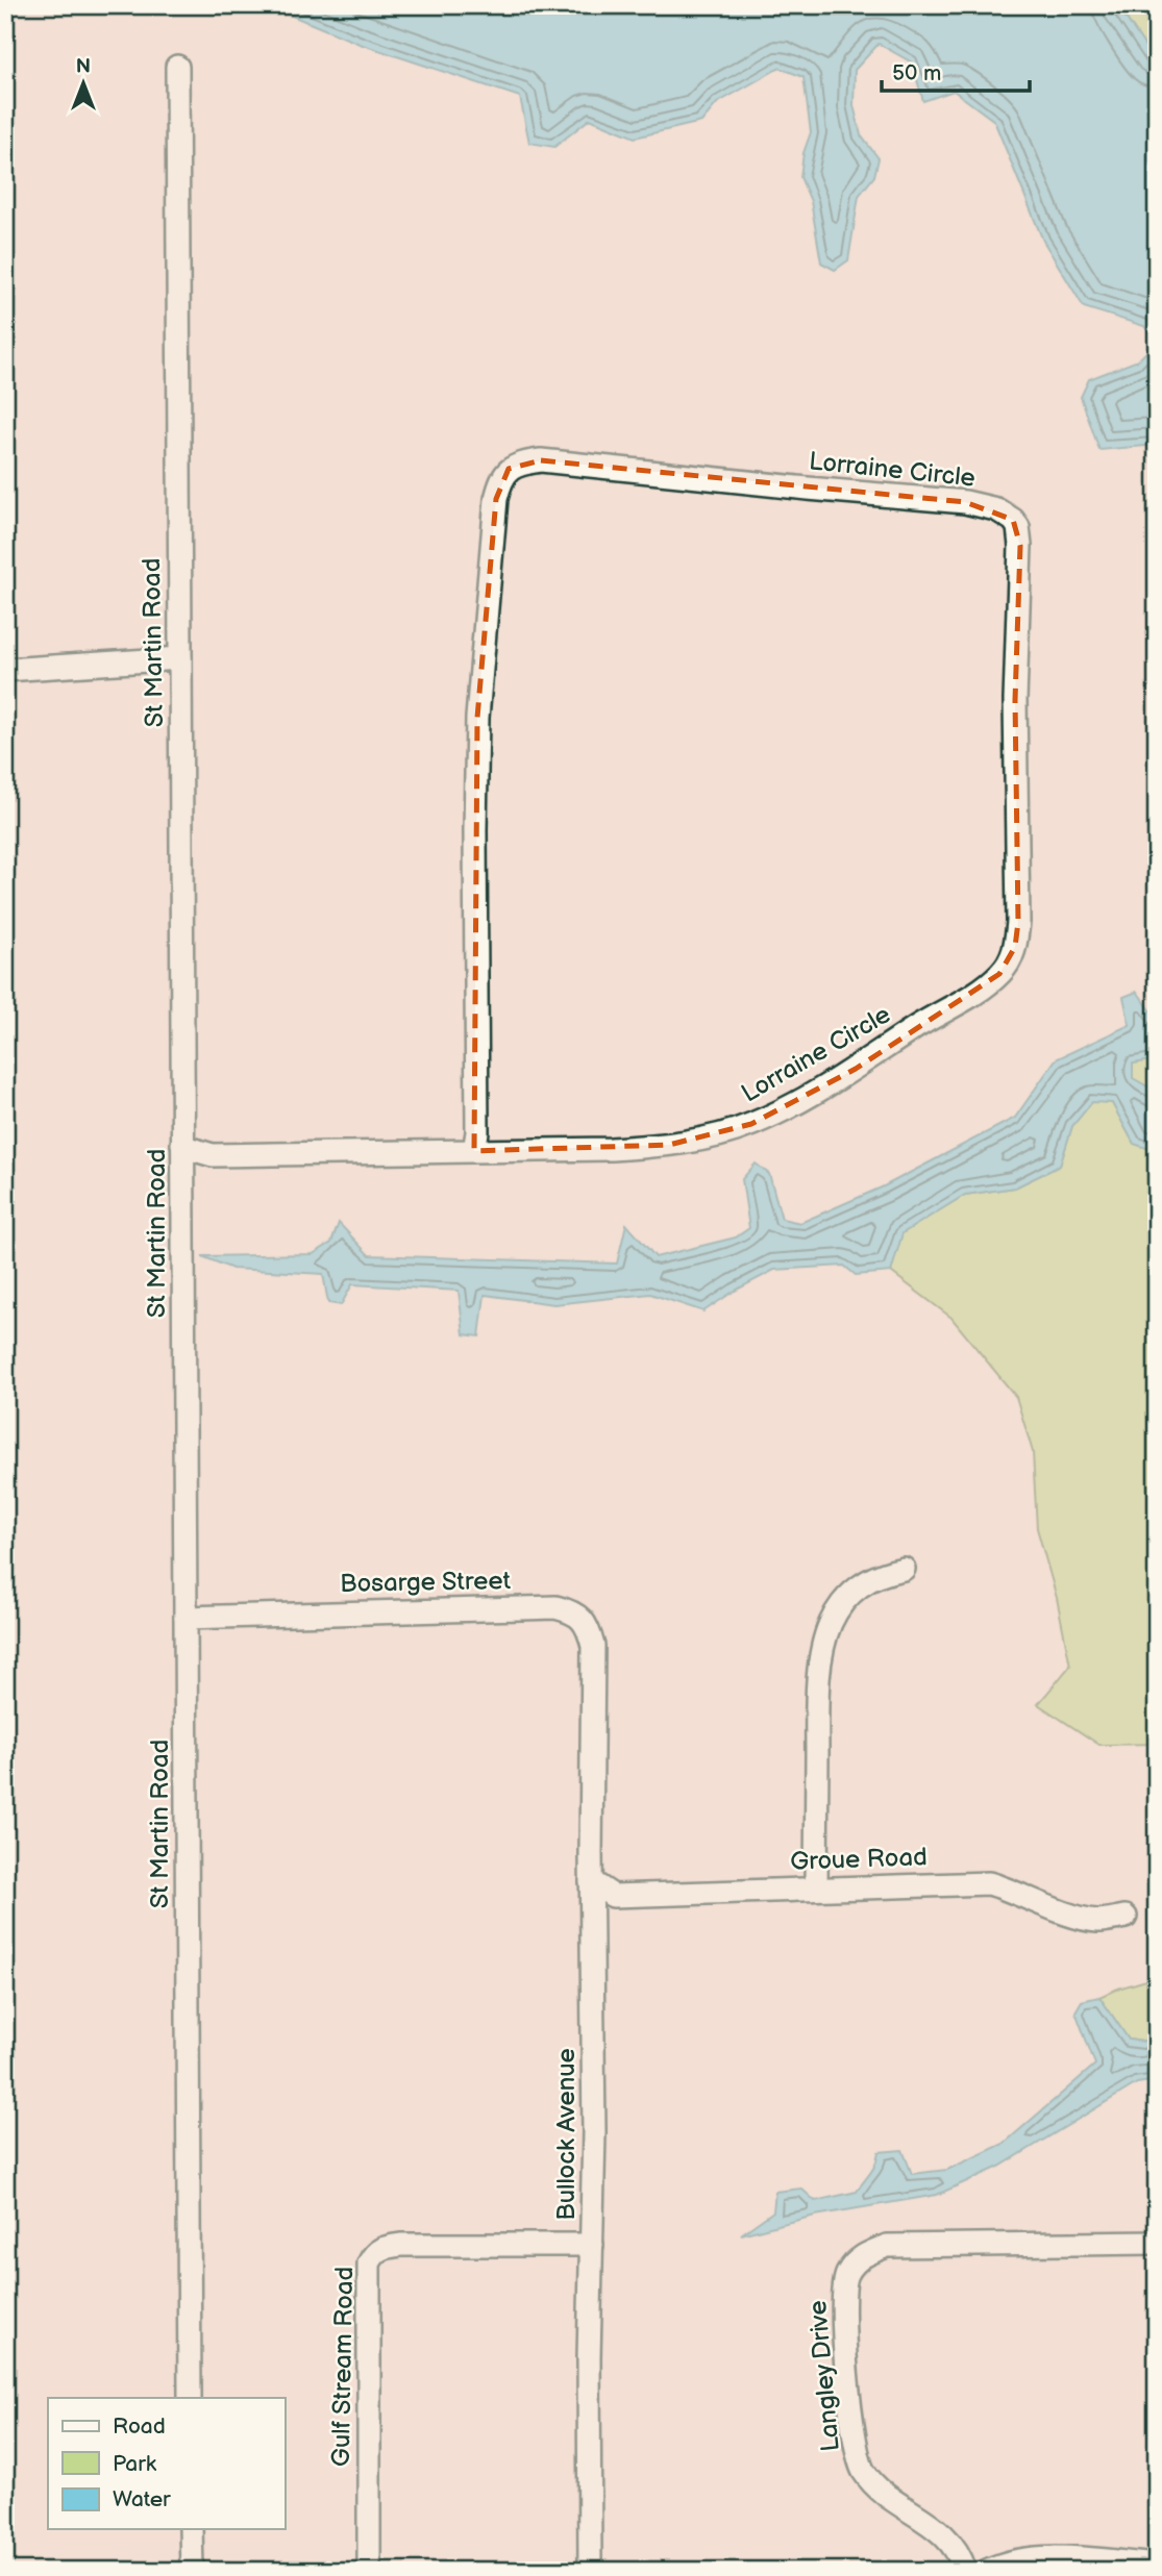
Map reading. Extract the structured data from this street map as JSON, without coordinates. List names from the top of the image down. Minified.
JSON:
{"streets":{"street":["Lorraine Circle","St Martin Road","Bosarge Street","Groue Road","Bullock Avenue","Gulf Stream Road","Langley Drive"]},"crossings":[["Lorraine Circle","St Martin Road"],["St Martin Road","Bosarge Street"],["Bosarge Street","Bullock Avenue"],["Groue Road","Bullock Avenue"],["Bullock Avenue","Gulf Stream Road"]],"legend":["Road","Park","Water"],"scale_bar":"50 m","north":"top"}
